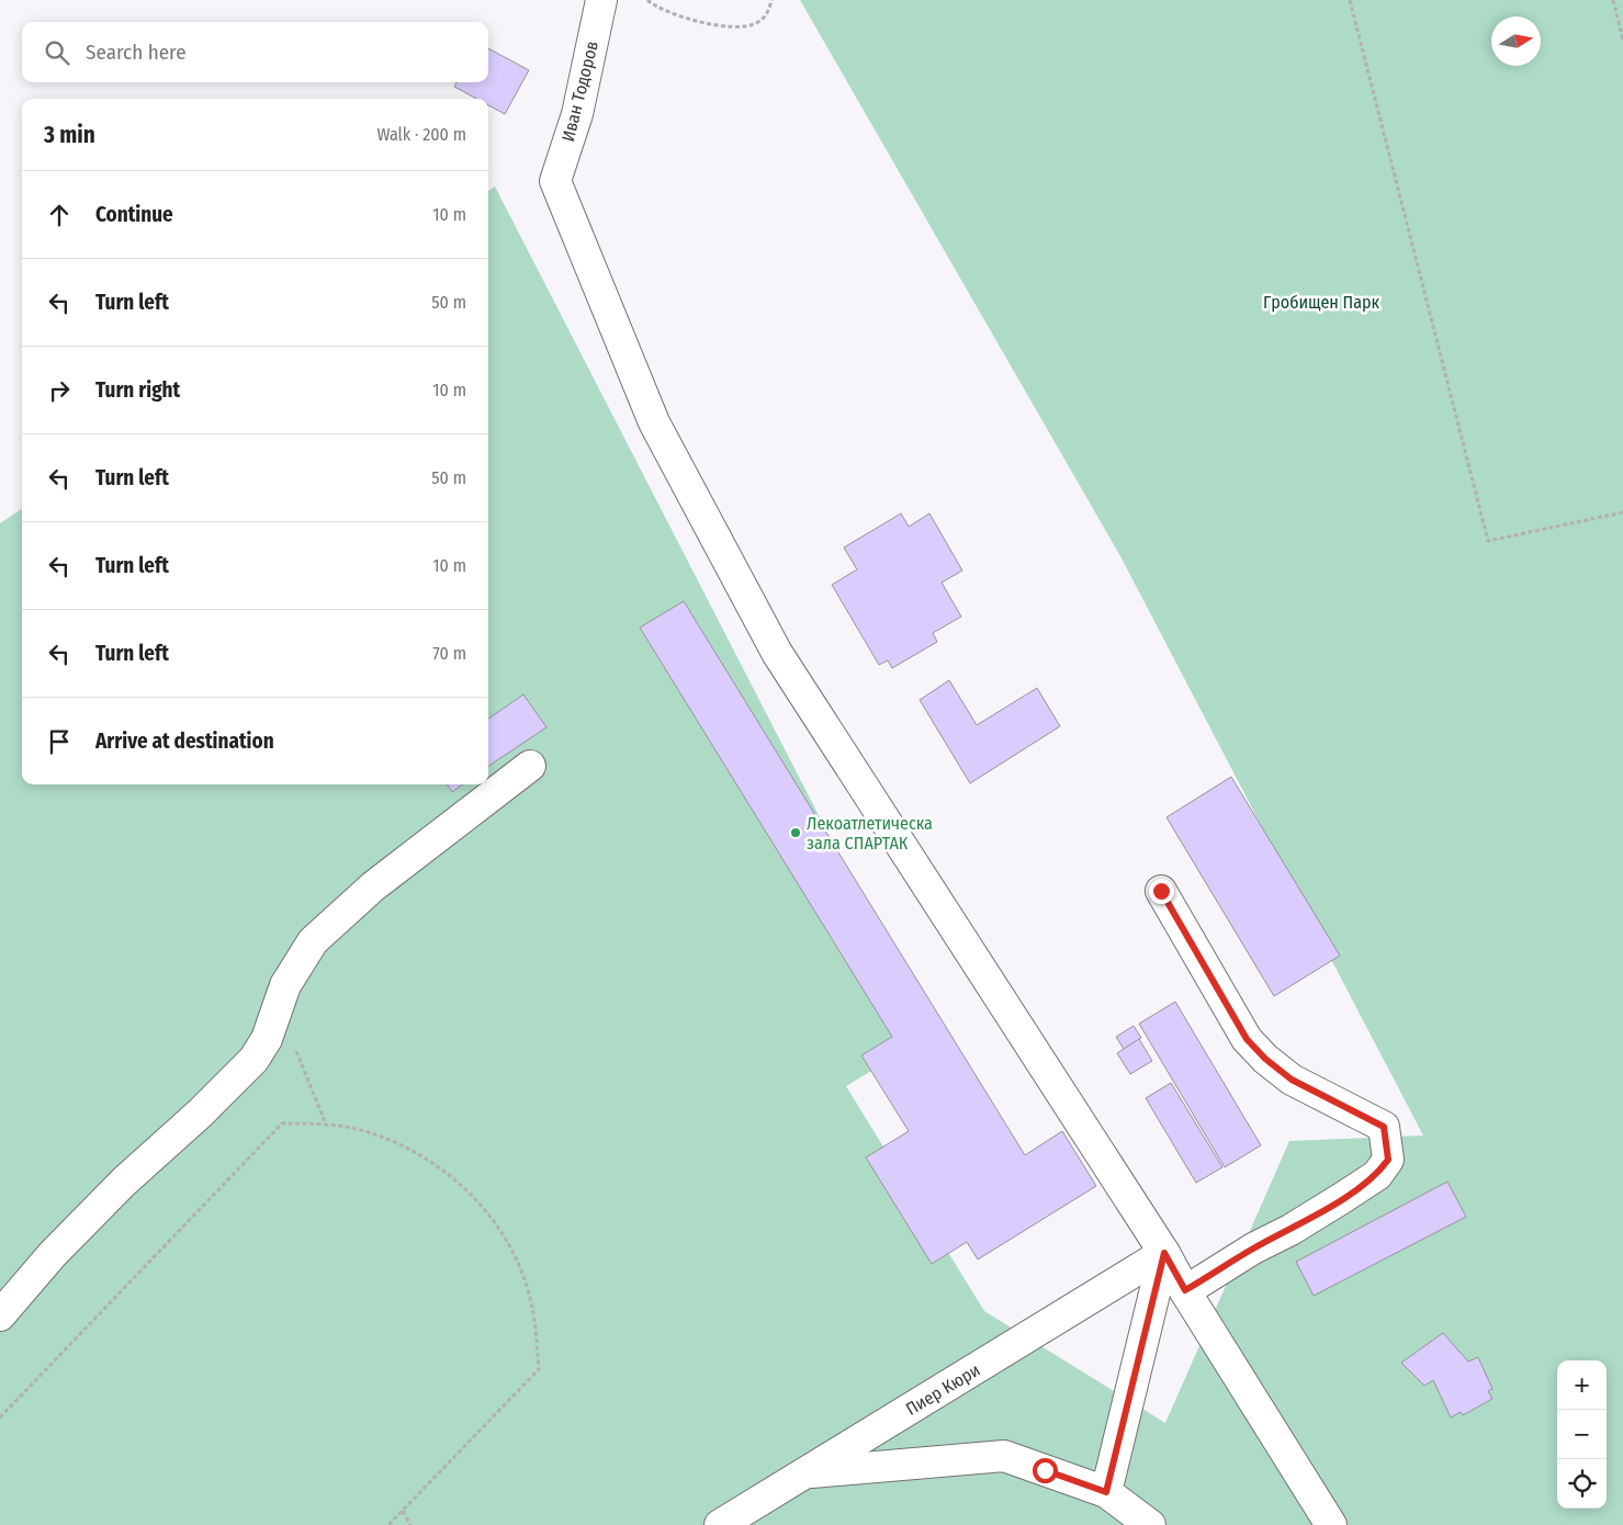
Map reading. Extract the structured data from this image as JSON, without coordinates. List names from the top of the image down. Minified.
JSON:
{"streets":{"street":["Иван Тодоров","Пиер Кюри"]},"crossings":[["Иван Тодоров","Пиер Кюри"]],"parks":["Гробищен Парк"],"places":["Лекоатлетическа зала СПАРТАК"],"north":"right","page":{"search":"Search here","heading":["3 min","Walk · 200 m"],"list":[["Continue","10 m"],["Turn left","50 m"],["Turn right","10 m"],["Turn left","50 m"],["Turn left","10 m"],["Turn left","70 m"],"Arrive at destination"],"map_buttons":["+","−"]}}
